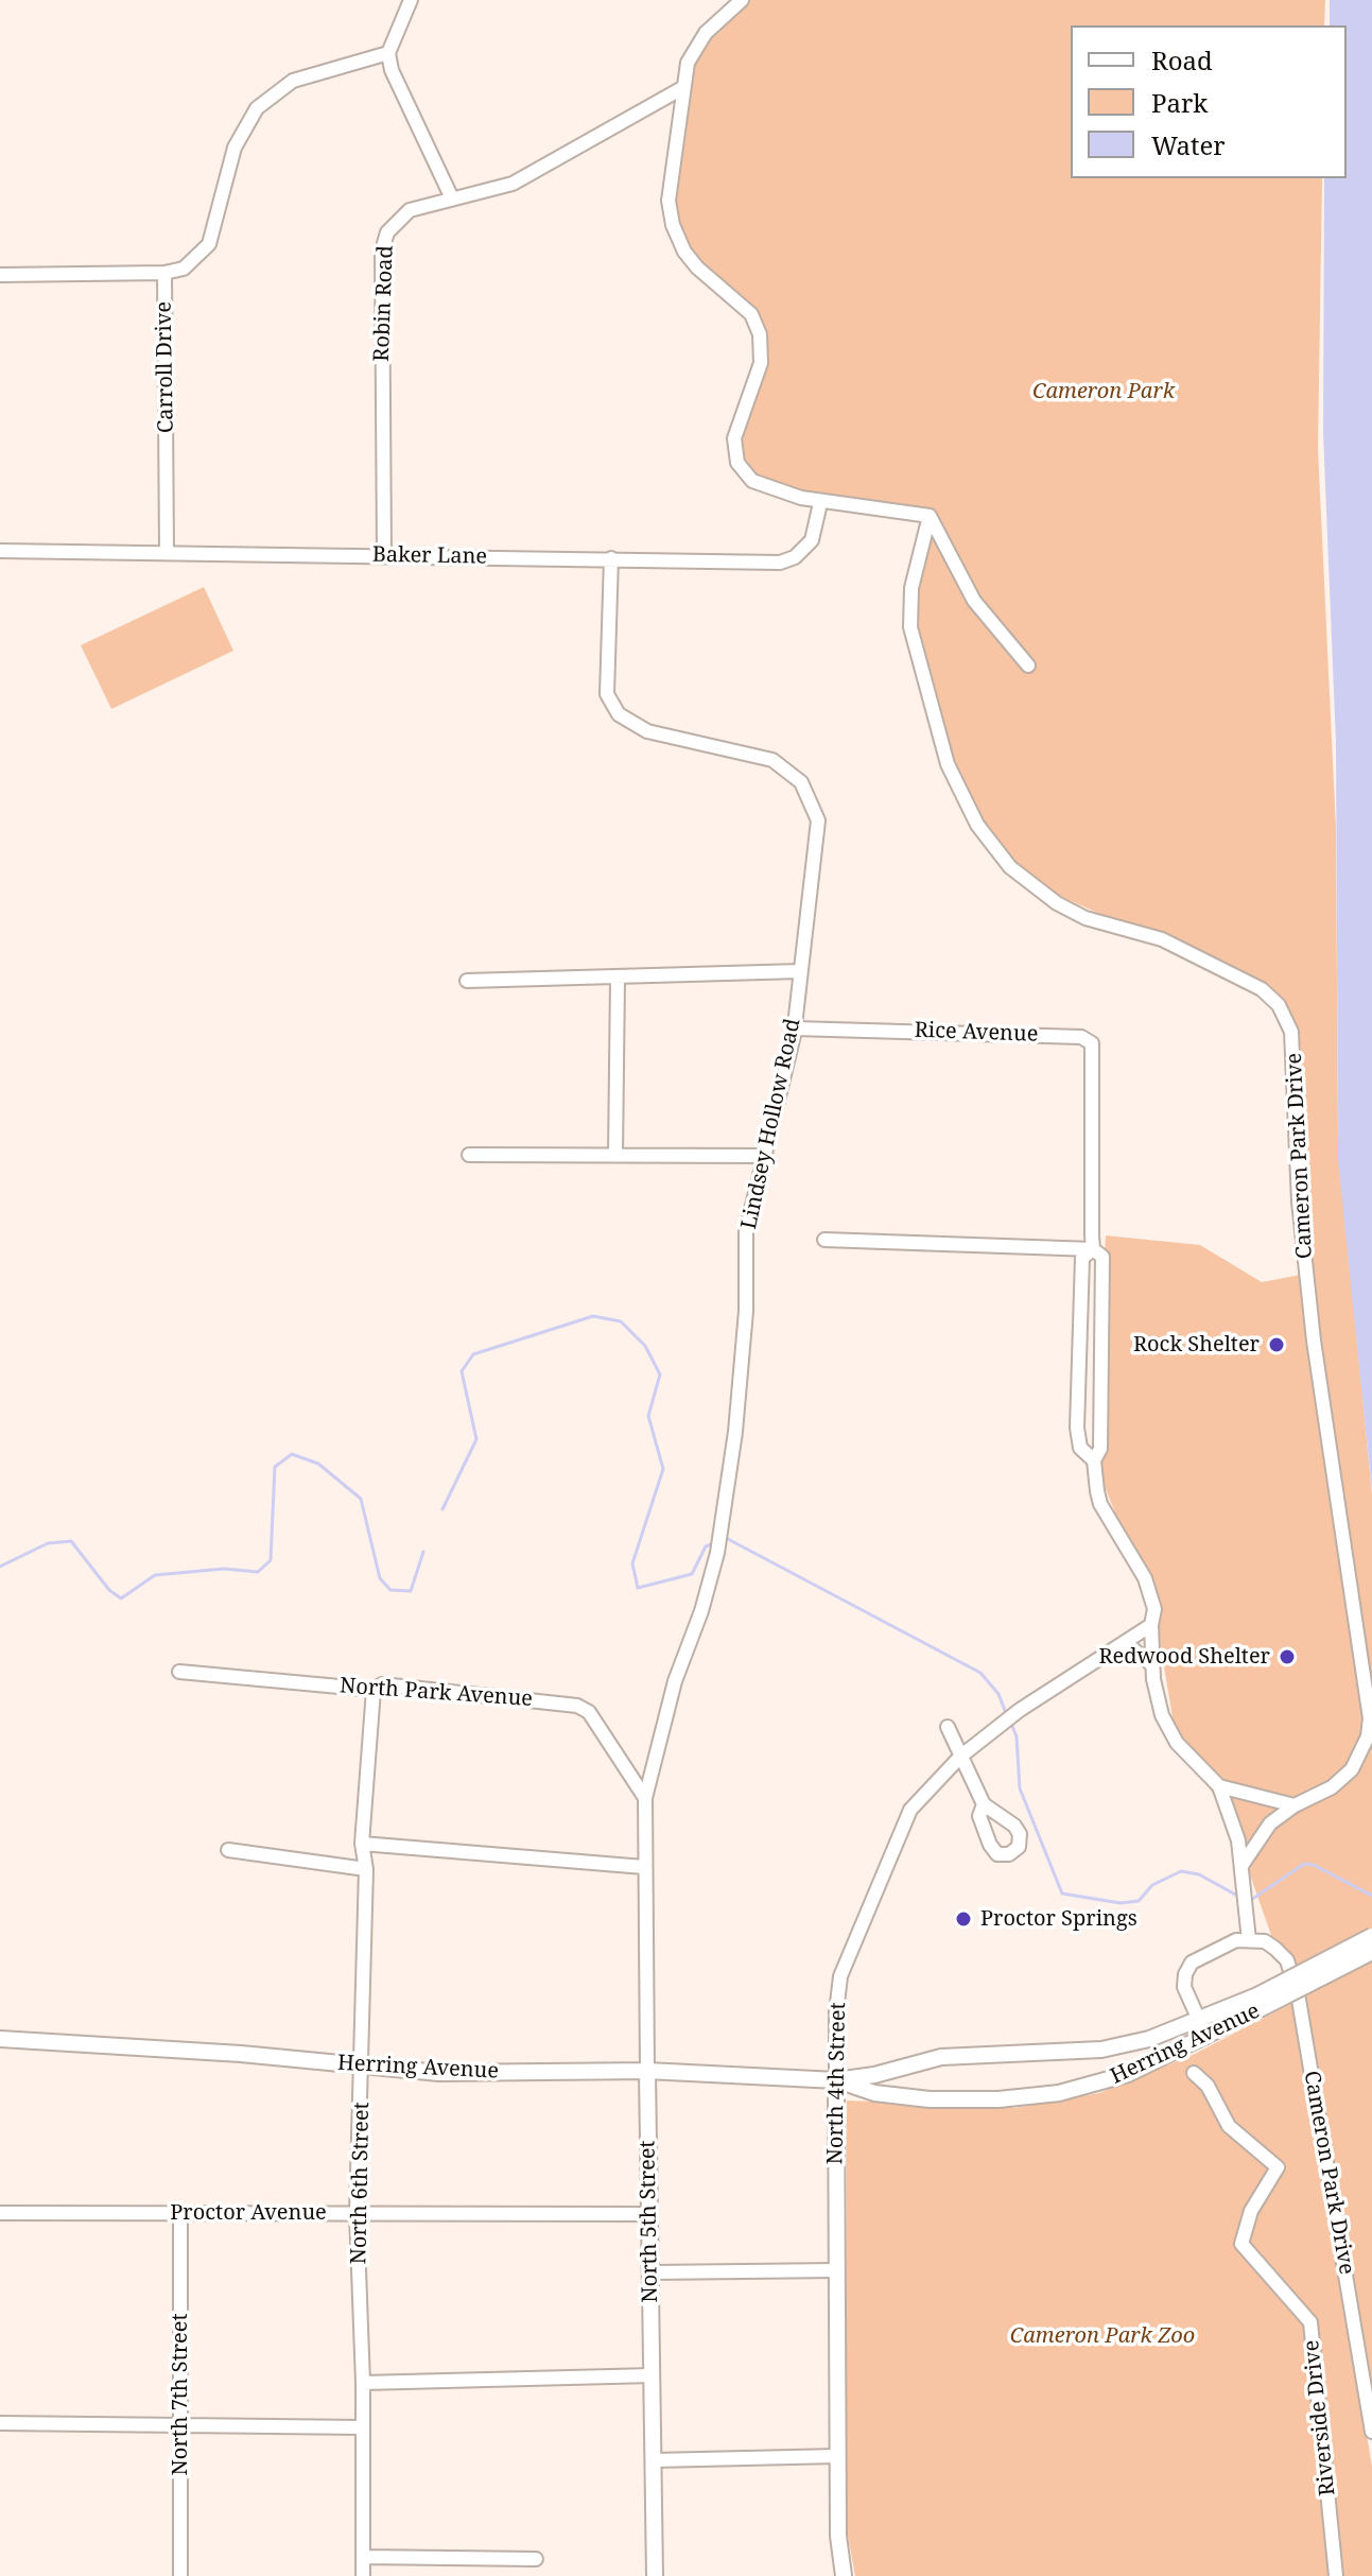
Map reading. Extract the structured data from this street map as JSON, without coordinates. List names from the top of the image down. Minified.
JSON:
{"streets":{"main road":["Herring Avenue","North 4th Street","North 5th Street"],"street":["Robin Road","Carroll Drive","Baker Lane","Rice Avenue","Lindsey Hollow Road","Cameron Park Drive","North Park Avenue","North 6th Street","Proctor Avenue","North 7th Street","Riverside Drive"]},"crossings":[["Robin Road","Baker Lane"],["Carroll Drive","Baker Lane"],["Baker Lane","Lindsey Hollow Road"],["Rice Avenue","Lindsey Hollow Road"],["Lindsey Hollow Road","North Park Avenue"],["Lindsey Hollow Road","North 5th Street"],["North Park Avenue","North 6th Street"],["Herring Avenue","North 4th Street"],["Herring Avenue","North 6th Street"],["Herring Avenue","North 5th Street"],["North 6th Street","Proctor Avenue"],["Proctor Avenue","North 5th Street"],["Proctor Avenue","North 7th Street"]],"parks":["Cameron Park","Cameron Park Zoo"],"places":["Rock Shelter","Redwood Shelter","Proctor Springs"],"legend":["Road","Park","Water"]}
